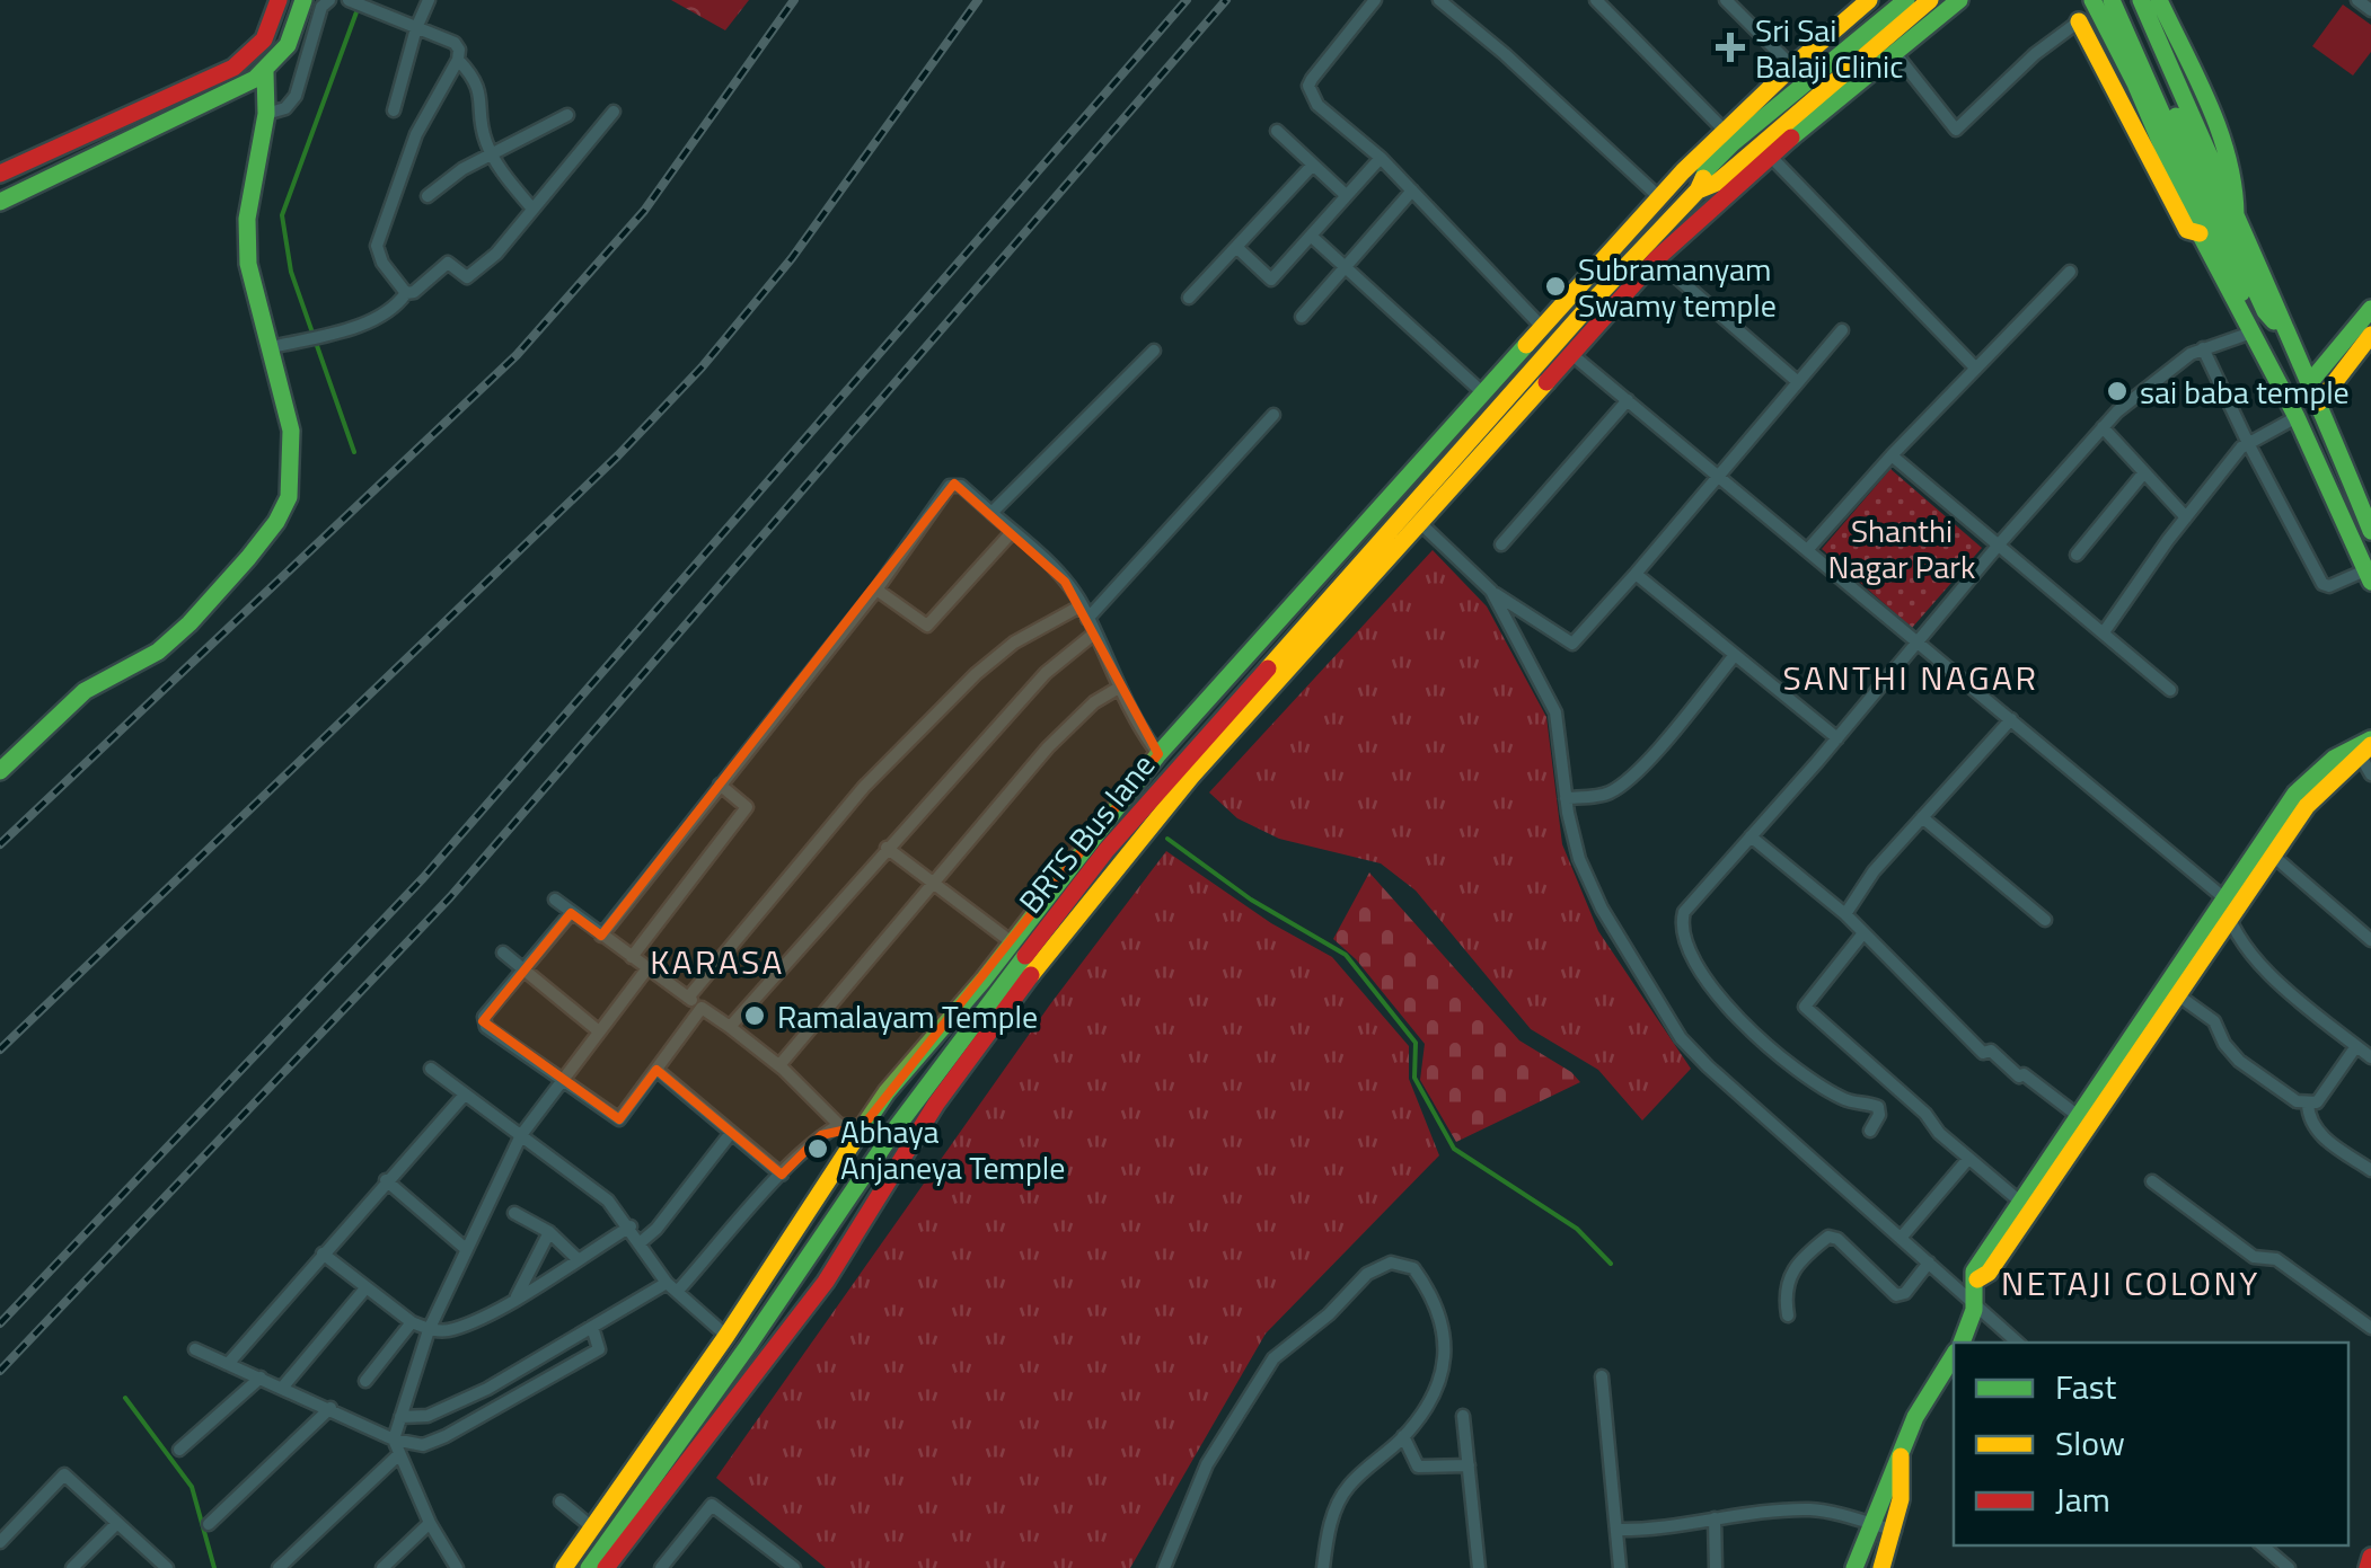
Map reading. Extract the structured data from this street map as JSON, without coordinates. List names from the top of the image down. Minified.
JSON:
{"streets":{"main road":["BRTS Bus lane"]},"districts":["SANTHI NAGAR","KARASA","NETAJI COLONY"],"parks":["Shanthi Nagar Park"],"places":{"health":["Sri Sai Balaji Clinic"],"other":["Subramanyam Swamy temple","sai baba temple","Ramalayam Temple","Abhaya Anjaneya Temple"]},"legend":["Fast","Slow","Jam"]}
